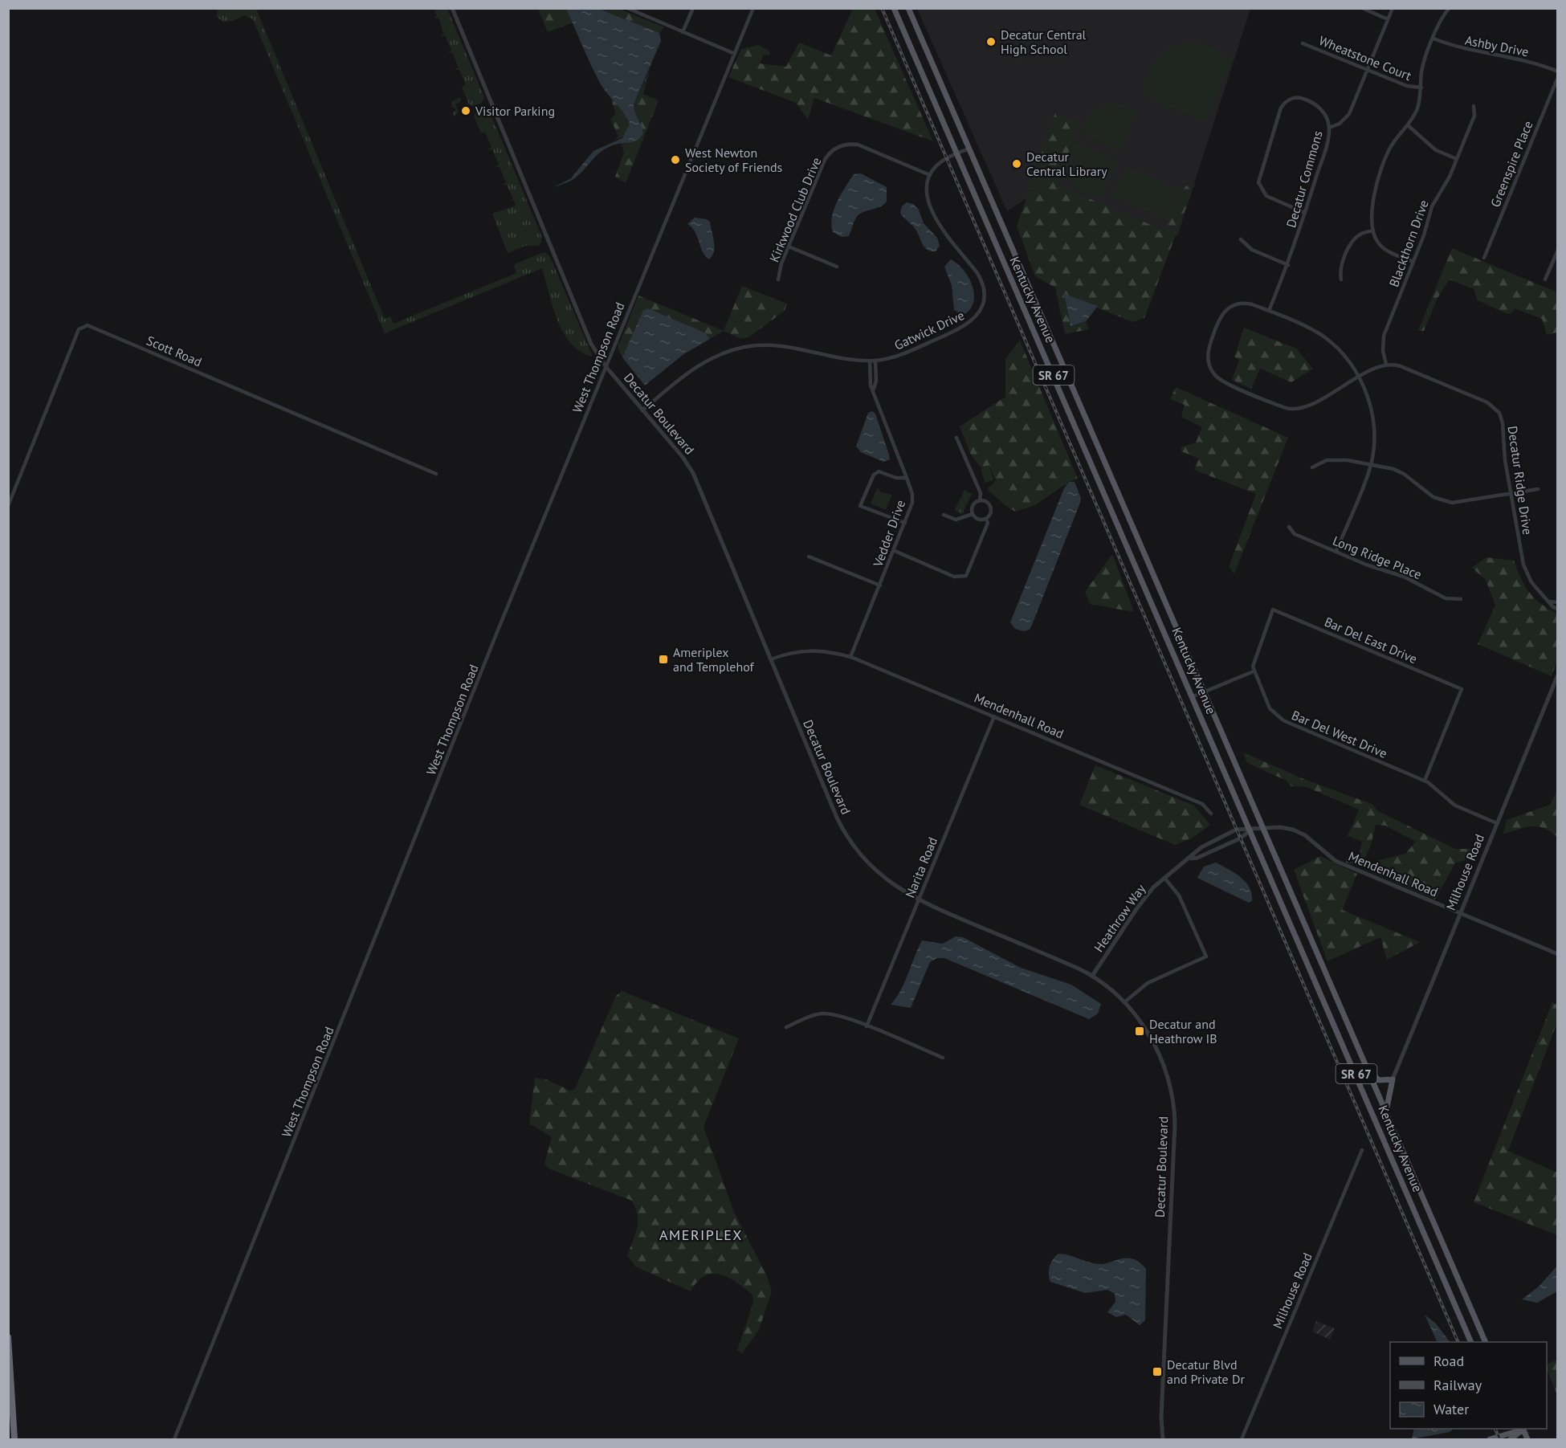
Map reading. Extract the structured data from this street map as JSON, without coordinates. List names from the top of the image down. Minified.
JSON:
{"streets":{"main road":["Kentucky Avenue","SR 67"],"street":["Ashby Drive","Wheatstone Court","Greenspire Place","Decatur Commons","Kirkwood Club Drive","Blackthorn Drive","Gatwick Drive","Scott Road","West Thompson Road","Decatur Boulevard","Decatur Ridge Drive","Vedder Drive","Long Ridge Place","Bar Del East Drive","Mendenhall Road","Bar Del West Drive","Narita Road","Milhouse Road","Heathrow Way"]},"crossings":[["Wheatstone Court","Decatur Commons"],["Kirkwood Club Drive","Gatwick Drive"],["Blackthorn Drive","Decatur Ridge Drive"],["Kentucky Avenue","Mendenhall Road"],["Kentucky Avenue","Heathrow Way"],["Gatwick Drive","Decatur Boulevard"],["Gatwick Drive","Vedder Drive"],["West Thompson Road","Decatur Boulevard"],["Decatur Boulevard","Mendenhall Road"],["Decatur Boulevard","Narita Road"],["Decatur Boulevard","Heathrow Way"],["Vedder Drive","Mendenhall Road"],["Bar Del East Drive","Bar Del West Drive"],["Mendenhall Road","Narita Road"],["Mendenhall Road","Milhouse Road"],["Mendenhall Road","Heathrow Way"],["Bar Del West Drive","Milhouse Road"]],"districts":["AMERIPLEX"],"places":{"other":["Decatur Central High School","Visitor Parking","West Newton Society of Friends","Decatur Central Library"],"transit":["Ameriplex and Templehof","Decatur and Heathrow IB","Decatur Blvd and Private Dr"]},"legend":["Road","Railway","Water"]}
